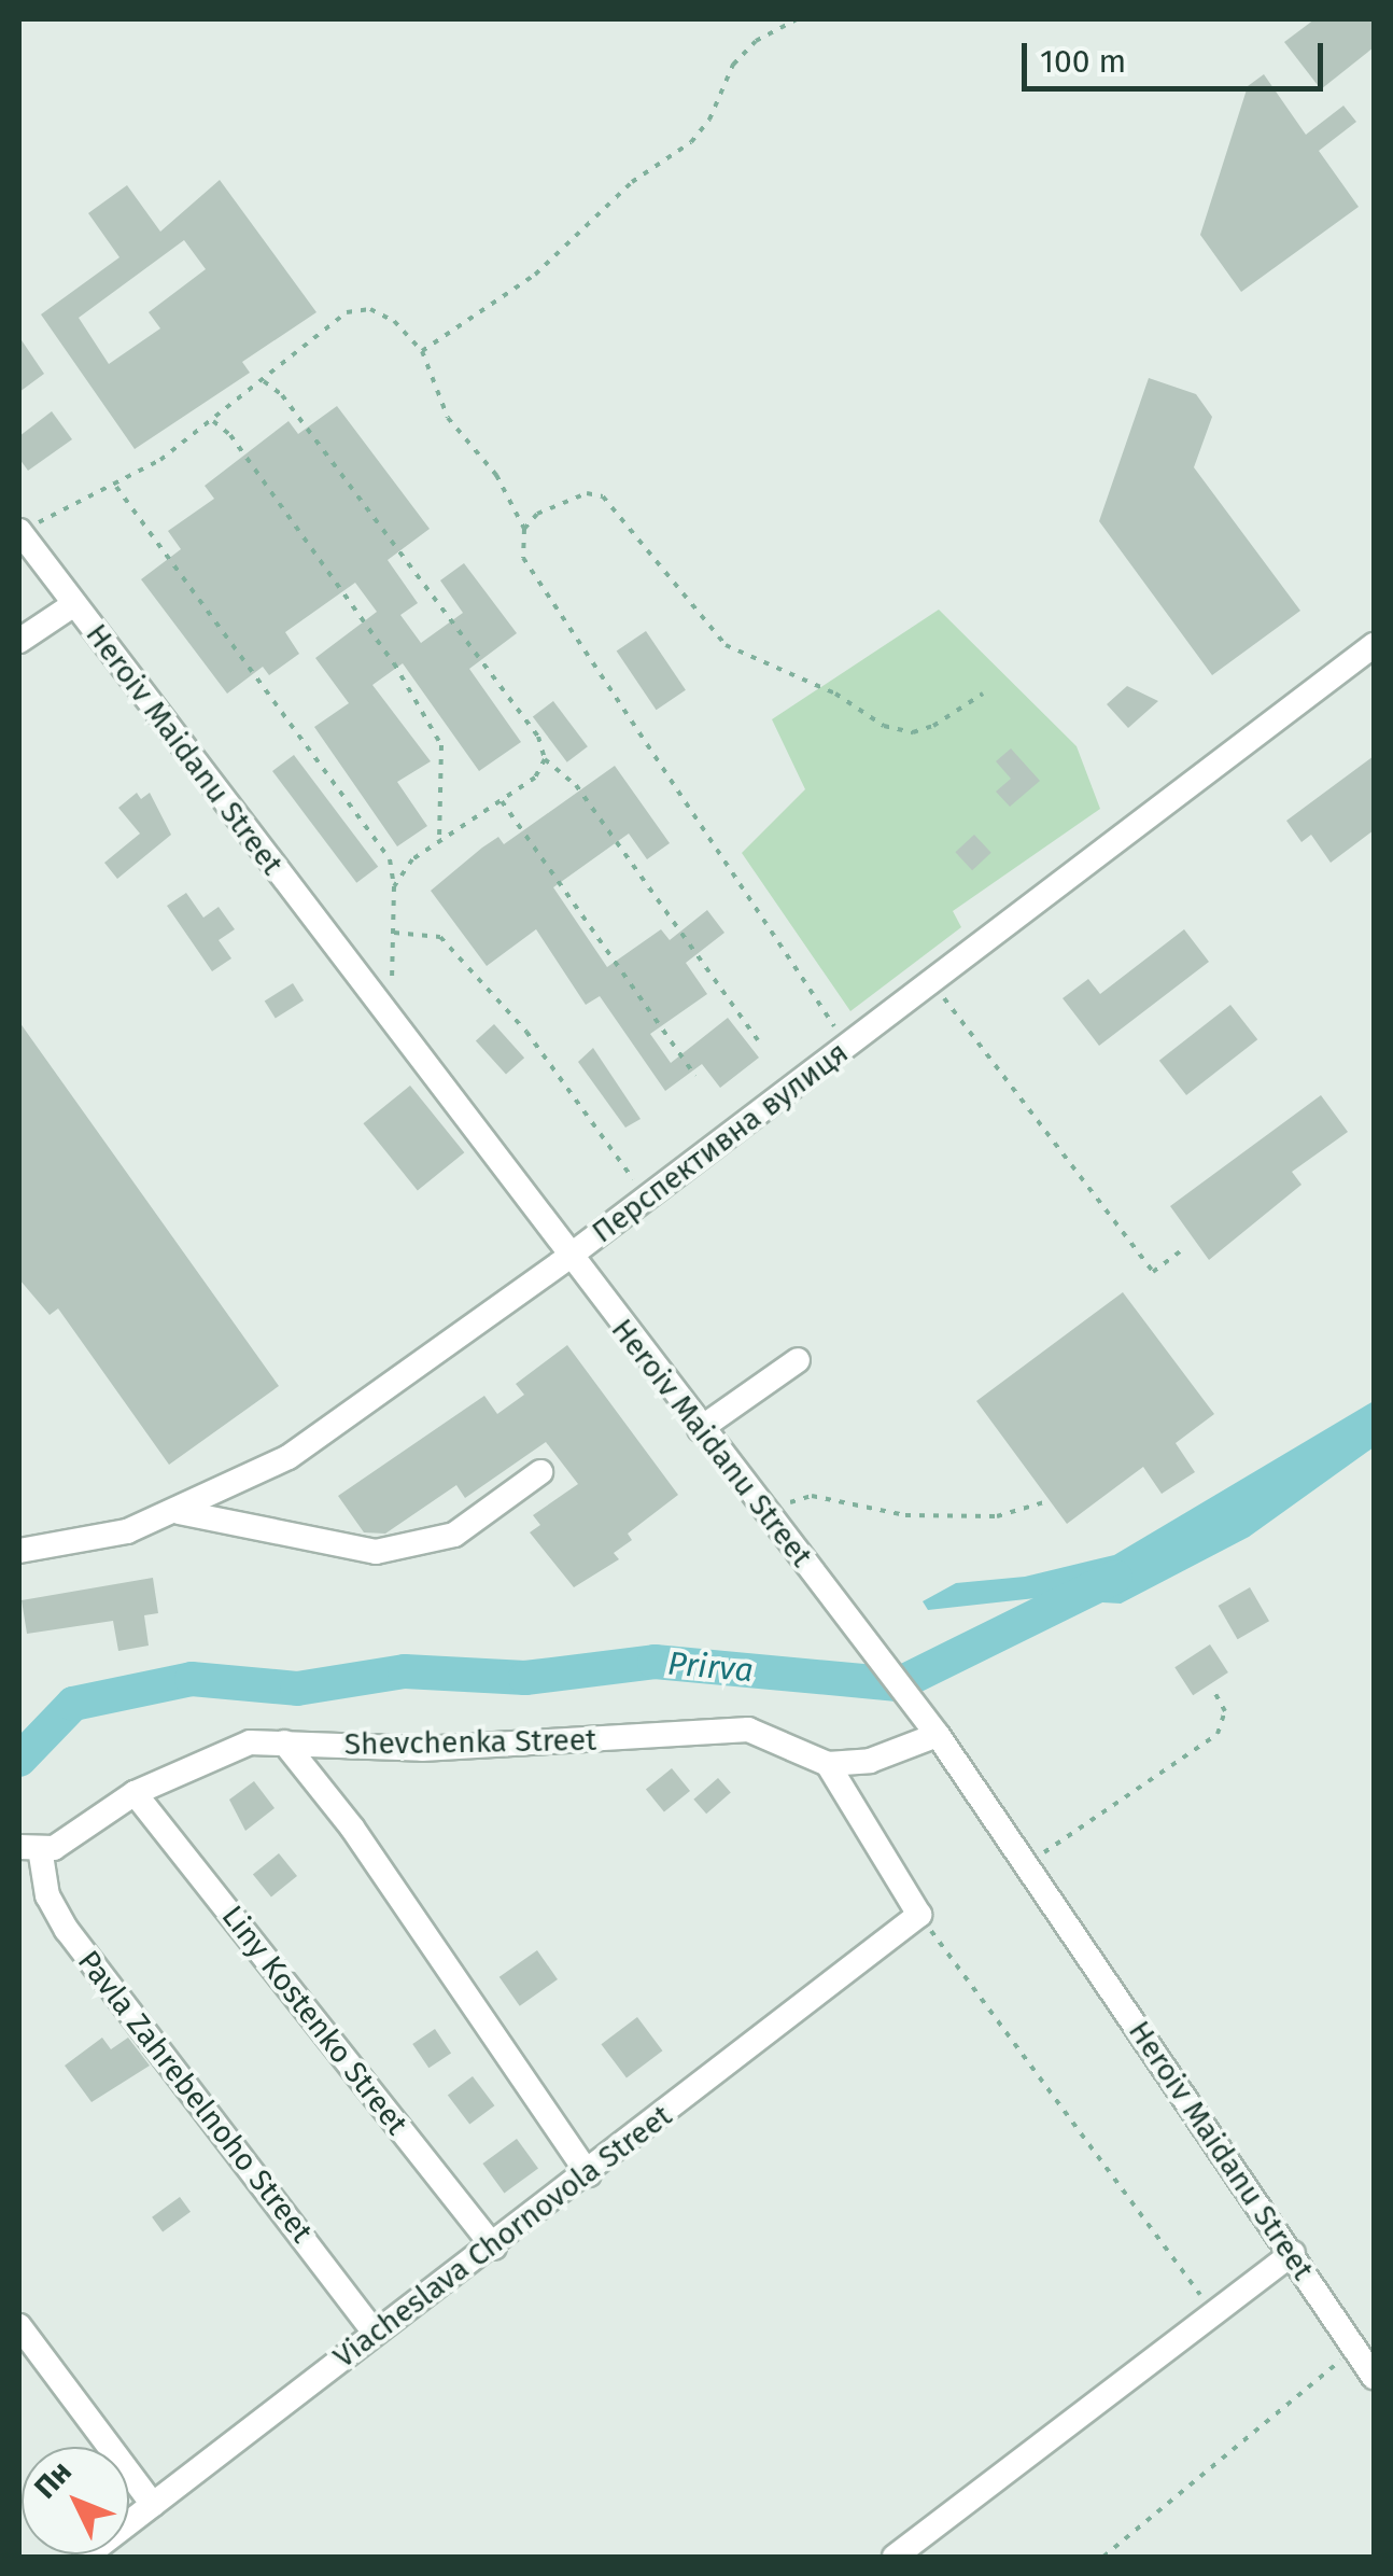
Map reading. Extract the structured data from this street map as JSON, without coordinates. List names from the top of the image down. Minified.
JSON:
{"streets":{"street":["Heroiv Maidanu Street","Перспективна вулиця","Shevchenka Street","Liny Kostenko Street","Pavla Zahrebelnoho Street","Viacheslava Chornovola Street"]},"crossings":[["Heroiv Maidanu Street","Перспективна вулиця"],["Shevchenka Street","Liny Kostenko Street"],["Shevchenka Street","Pavla Zahrebelnoho Street"],["Liny Kostenko Street","Viacheslava Chornovola Street"],["Pavla Zahrebelnoho Street","Viacheslava Chornovola Street"]],"water":["Prirva"],"scale_bar":"100 m","north":"top left"}
